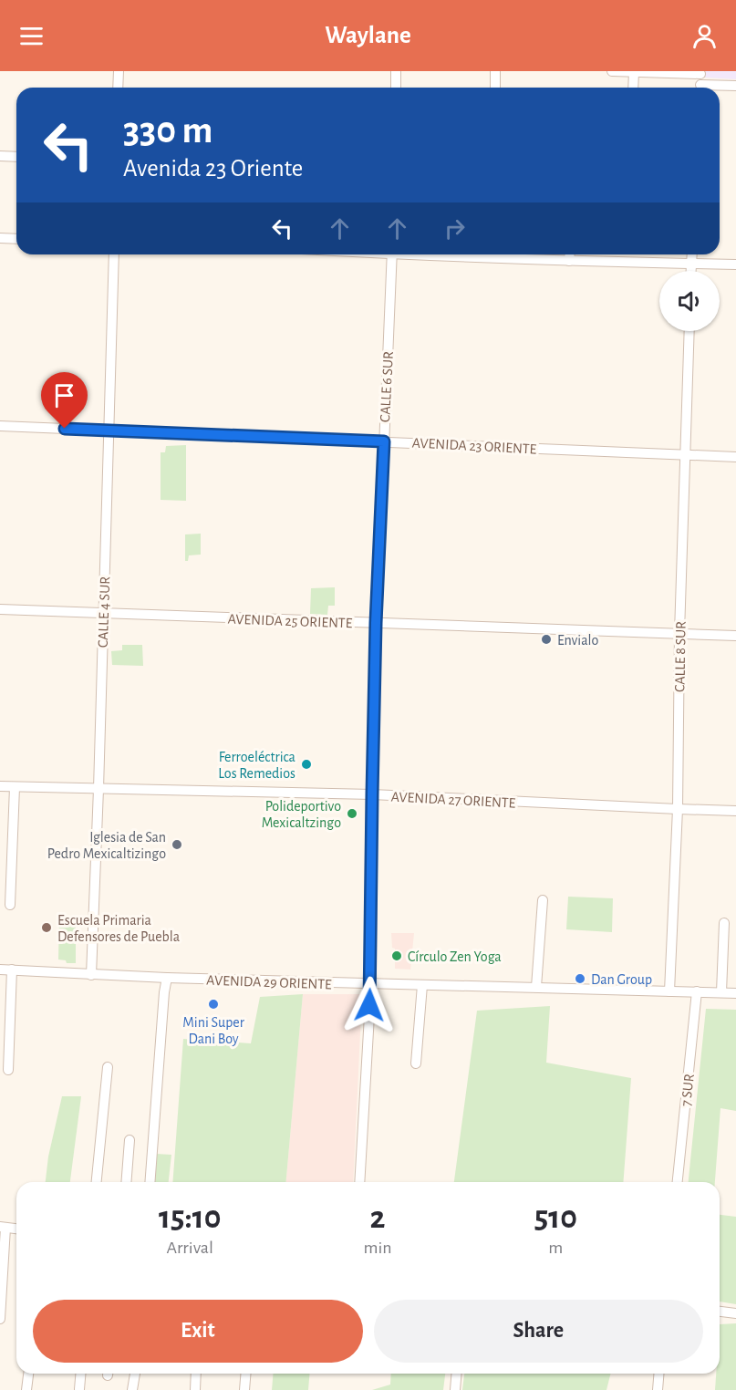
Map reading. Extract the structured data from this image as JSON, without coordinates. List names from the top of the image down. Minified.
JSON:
{"streets":{"street":["CALLE 6 SUR","AVENIDA 23 ORIENTE","CALLE 4 SUR","AVENIDA 25 ORIENTE","CALLE 8 SUR","AVENIDA 27 ORIENTE","AVENIDA 29 ORIENTE","7 SUR"]},"crossings":[["CALLE 6 SUR","AVENIDA 23 ORIENTE"],["CALLE 6 SUR","AVENIDA 25 ORIENTE"],["CALLE 6 SUR","AVENIDA 27 ORIENTE"],["CALLE 6 SUR","AVENIDA 29 ORIENTE"],["AVENIDA 23 ORIENTE","CALLE 4 SUR"],["AVENIDA 23 ORIENTE","CALLE 8 SUR"],["CALLE 4 SUR","AVENIDA 25 ORIENTE"],["CALLE 4 SUR","AVENIDA 27 ORIENTE"],["CALLE 4 SUR","AVENIDA 29 ORIENTE"],["AVENIDA 25 ORIENTE","CALLE 8 SUR"],["CALLE 8 SUR","AVENIDA 27 ORIENTE"],["CALLE 8 SUR","AVENIDA 29 ORIENTE"],["AVENIDA 29 ORIENTE","7 SUR"]],"places":["Envialo","Ferroeléctrica Los Remedios","Polideportivo Mexicaltzingo","Iglesia de San Pedro Mexicaltizingo","Escuela Primaria Defensores de Puebla","Círculo Zen Yoga","Dan Group","Mini Super Dani Boy"],"page":{"header":"Waylane","turn":["330 m","Avenida 23 Oriente"],"eta":["15:10","Arrival","2","min","510","m"],"buttons":["Exit","Share"]}}
